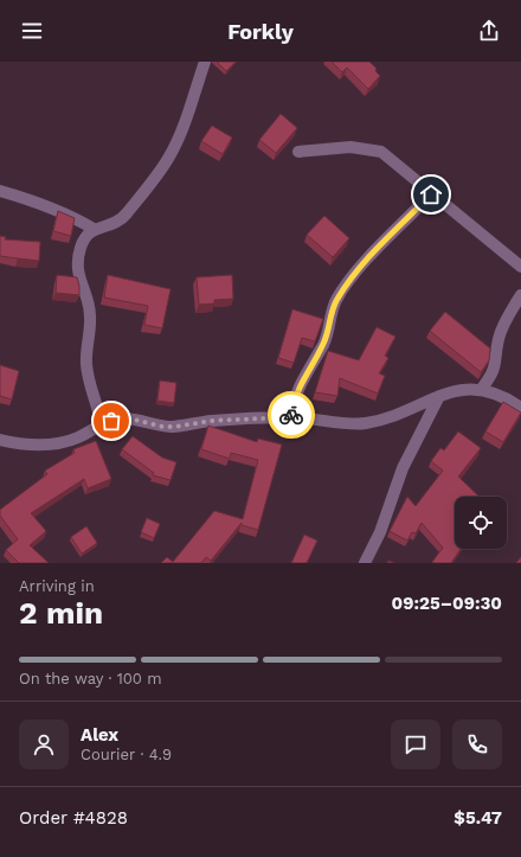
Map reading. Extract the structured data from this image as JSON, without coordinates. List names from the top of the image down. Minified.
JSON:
{"page":{"header":"Forkly","heading":["2 min","Arriving in","09:25–09:30"],"panel":["Alex","Courier · 4.9","Order #4828","$5.47"],"bar":"On the way · 100 m"}}
